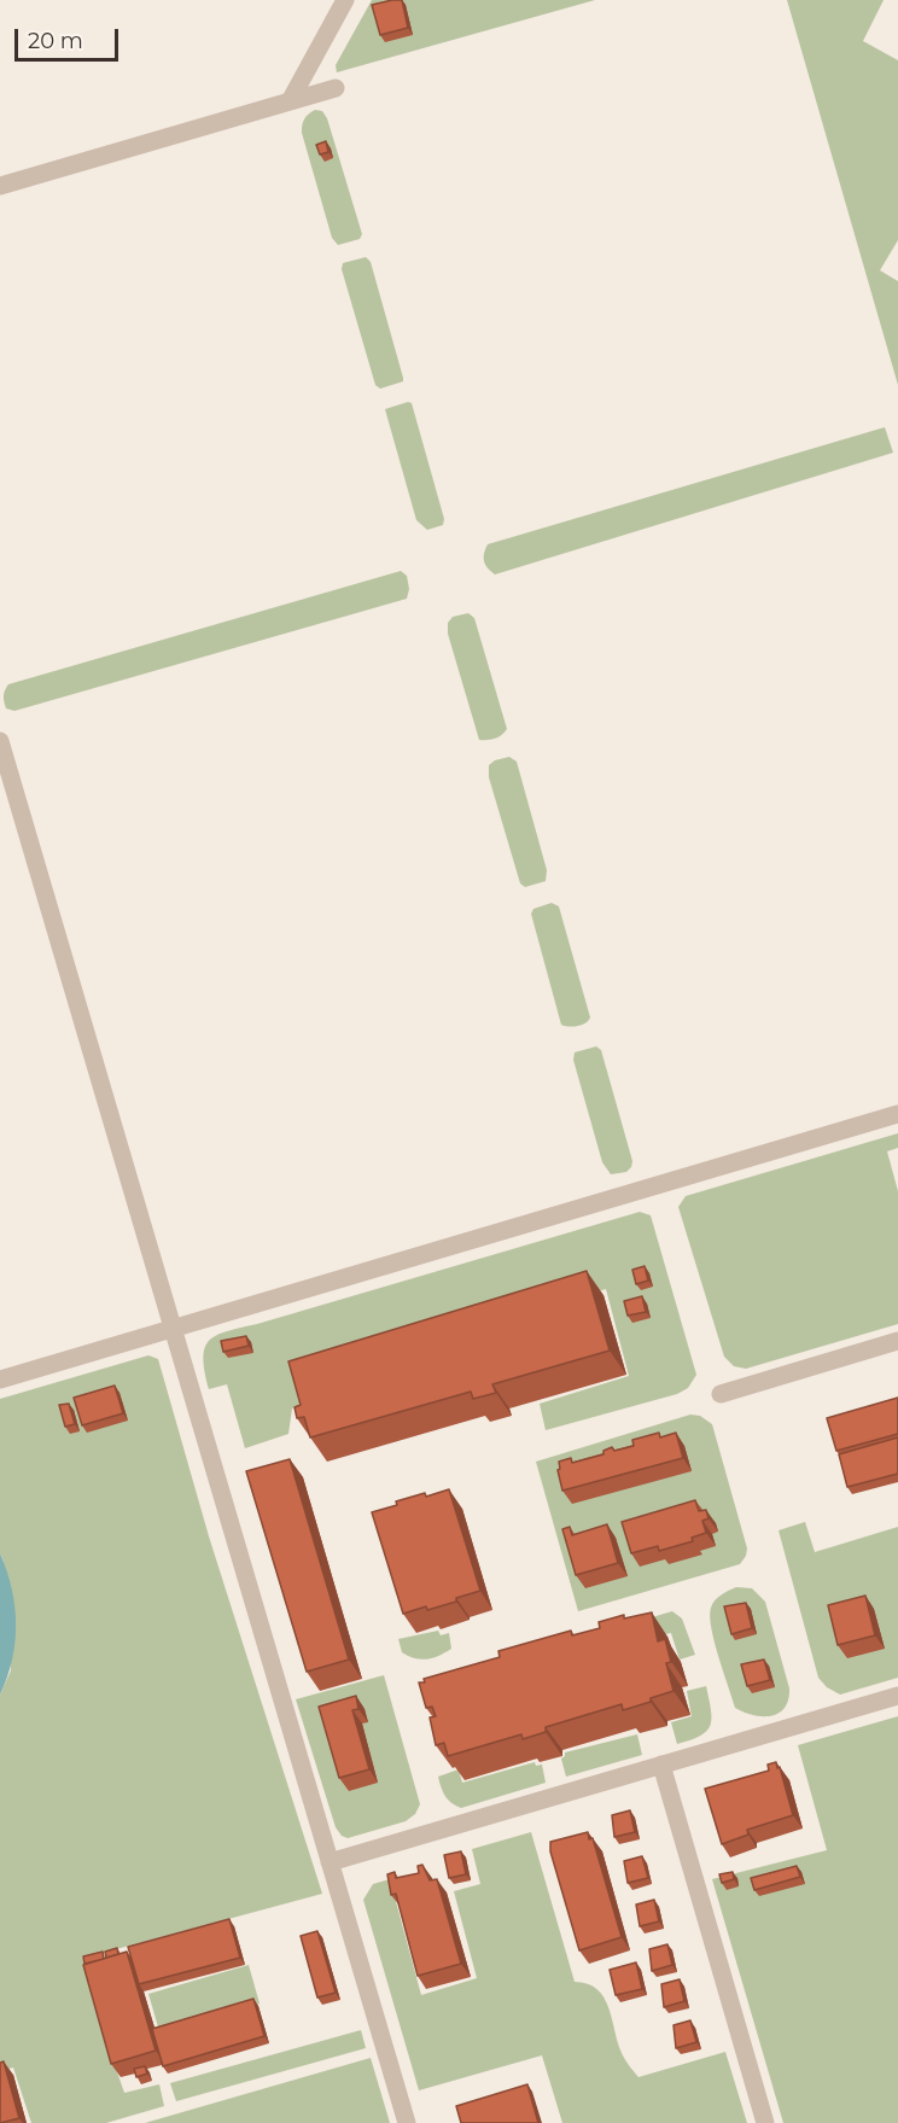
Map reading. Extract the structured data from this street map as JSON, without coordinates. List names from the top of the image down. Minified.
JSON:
{"scale_bar":"20 m"}
